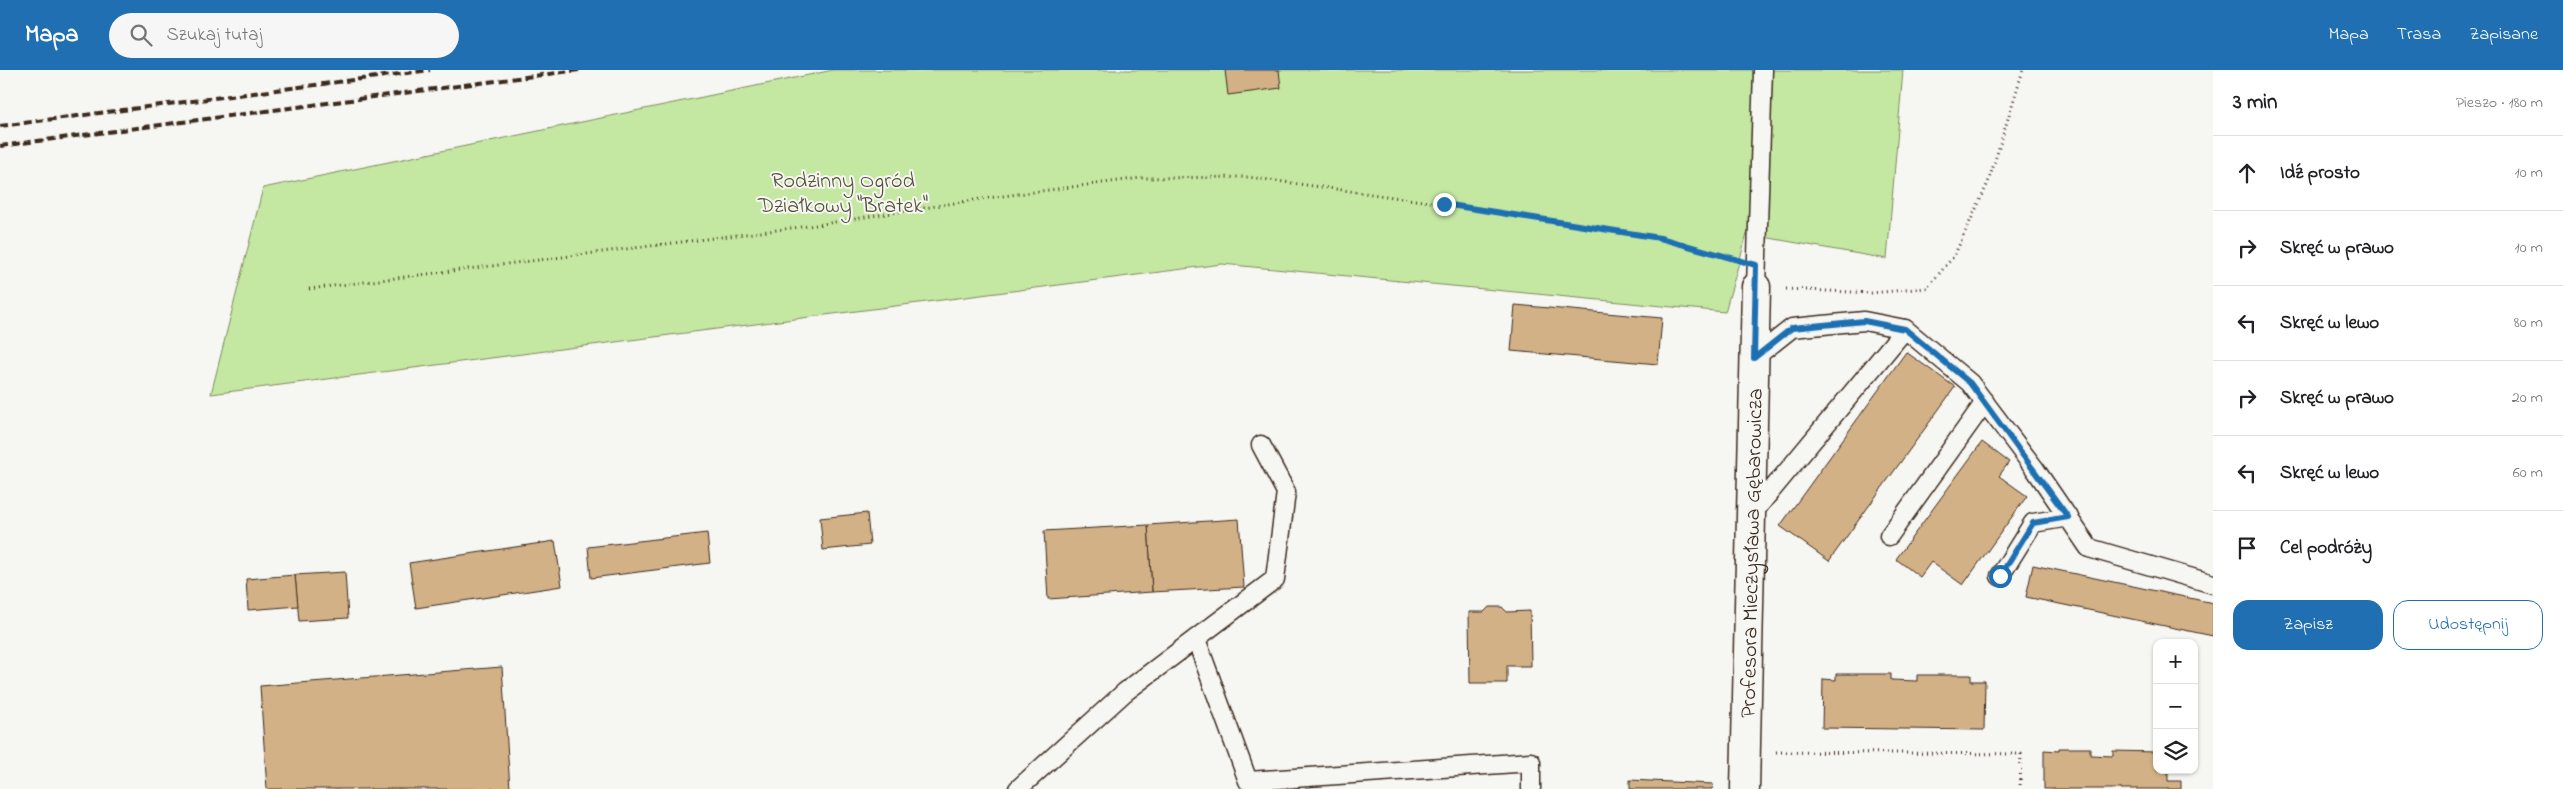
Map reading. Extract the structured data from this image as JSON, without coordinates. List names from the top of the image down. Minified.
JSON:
{"streets":{"street":["Profesora Mieczysława Gębarowicza"]},"parks":["Rodzinny Ogród Działkowy \"Bratek\""],"page":{"header":"Mapa","search":"Szukaj tutaj","nav":["Mapa","Trasa","Zapisane"],"heading":["3 min","Pieszo · 180 m"],"list":[["Idź prosto","10 m"],["Skręć w prawo","10 m"],["Skręć w lewo","80 m"],["Skręć w prawo","20 m"],["Skręć w lewo","60 m"],"Cel podróży"],"buttons":["Zapisz","Udostępnij"],"map_buttons":["+","−"]}}
